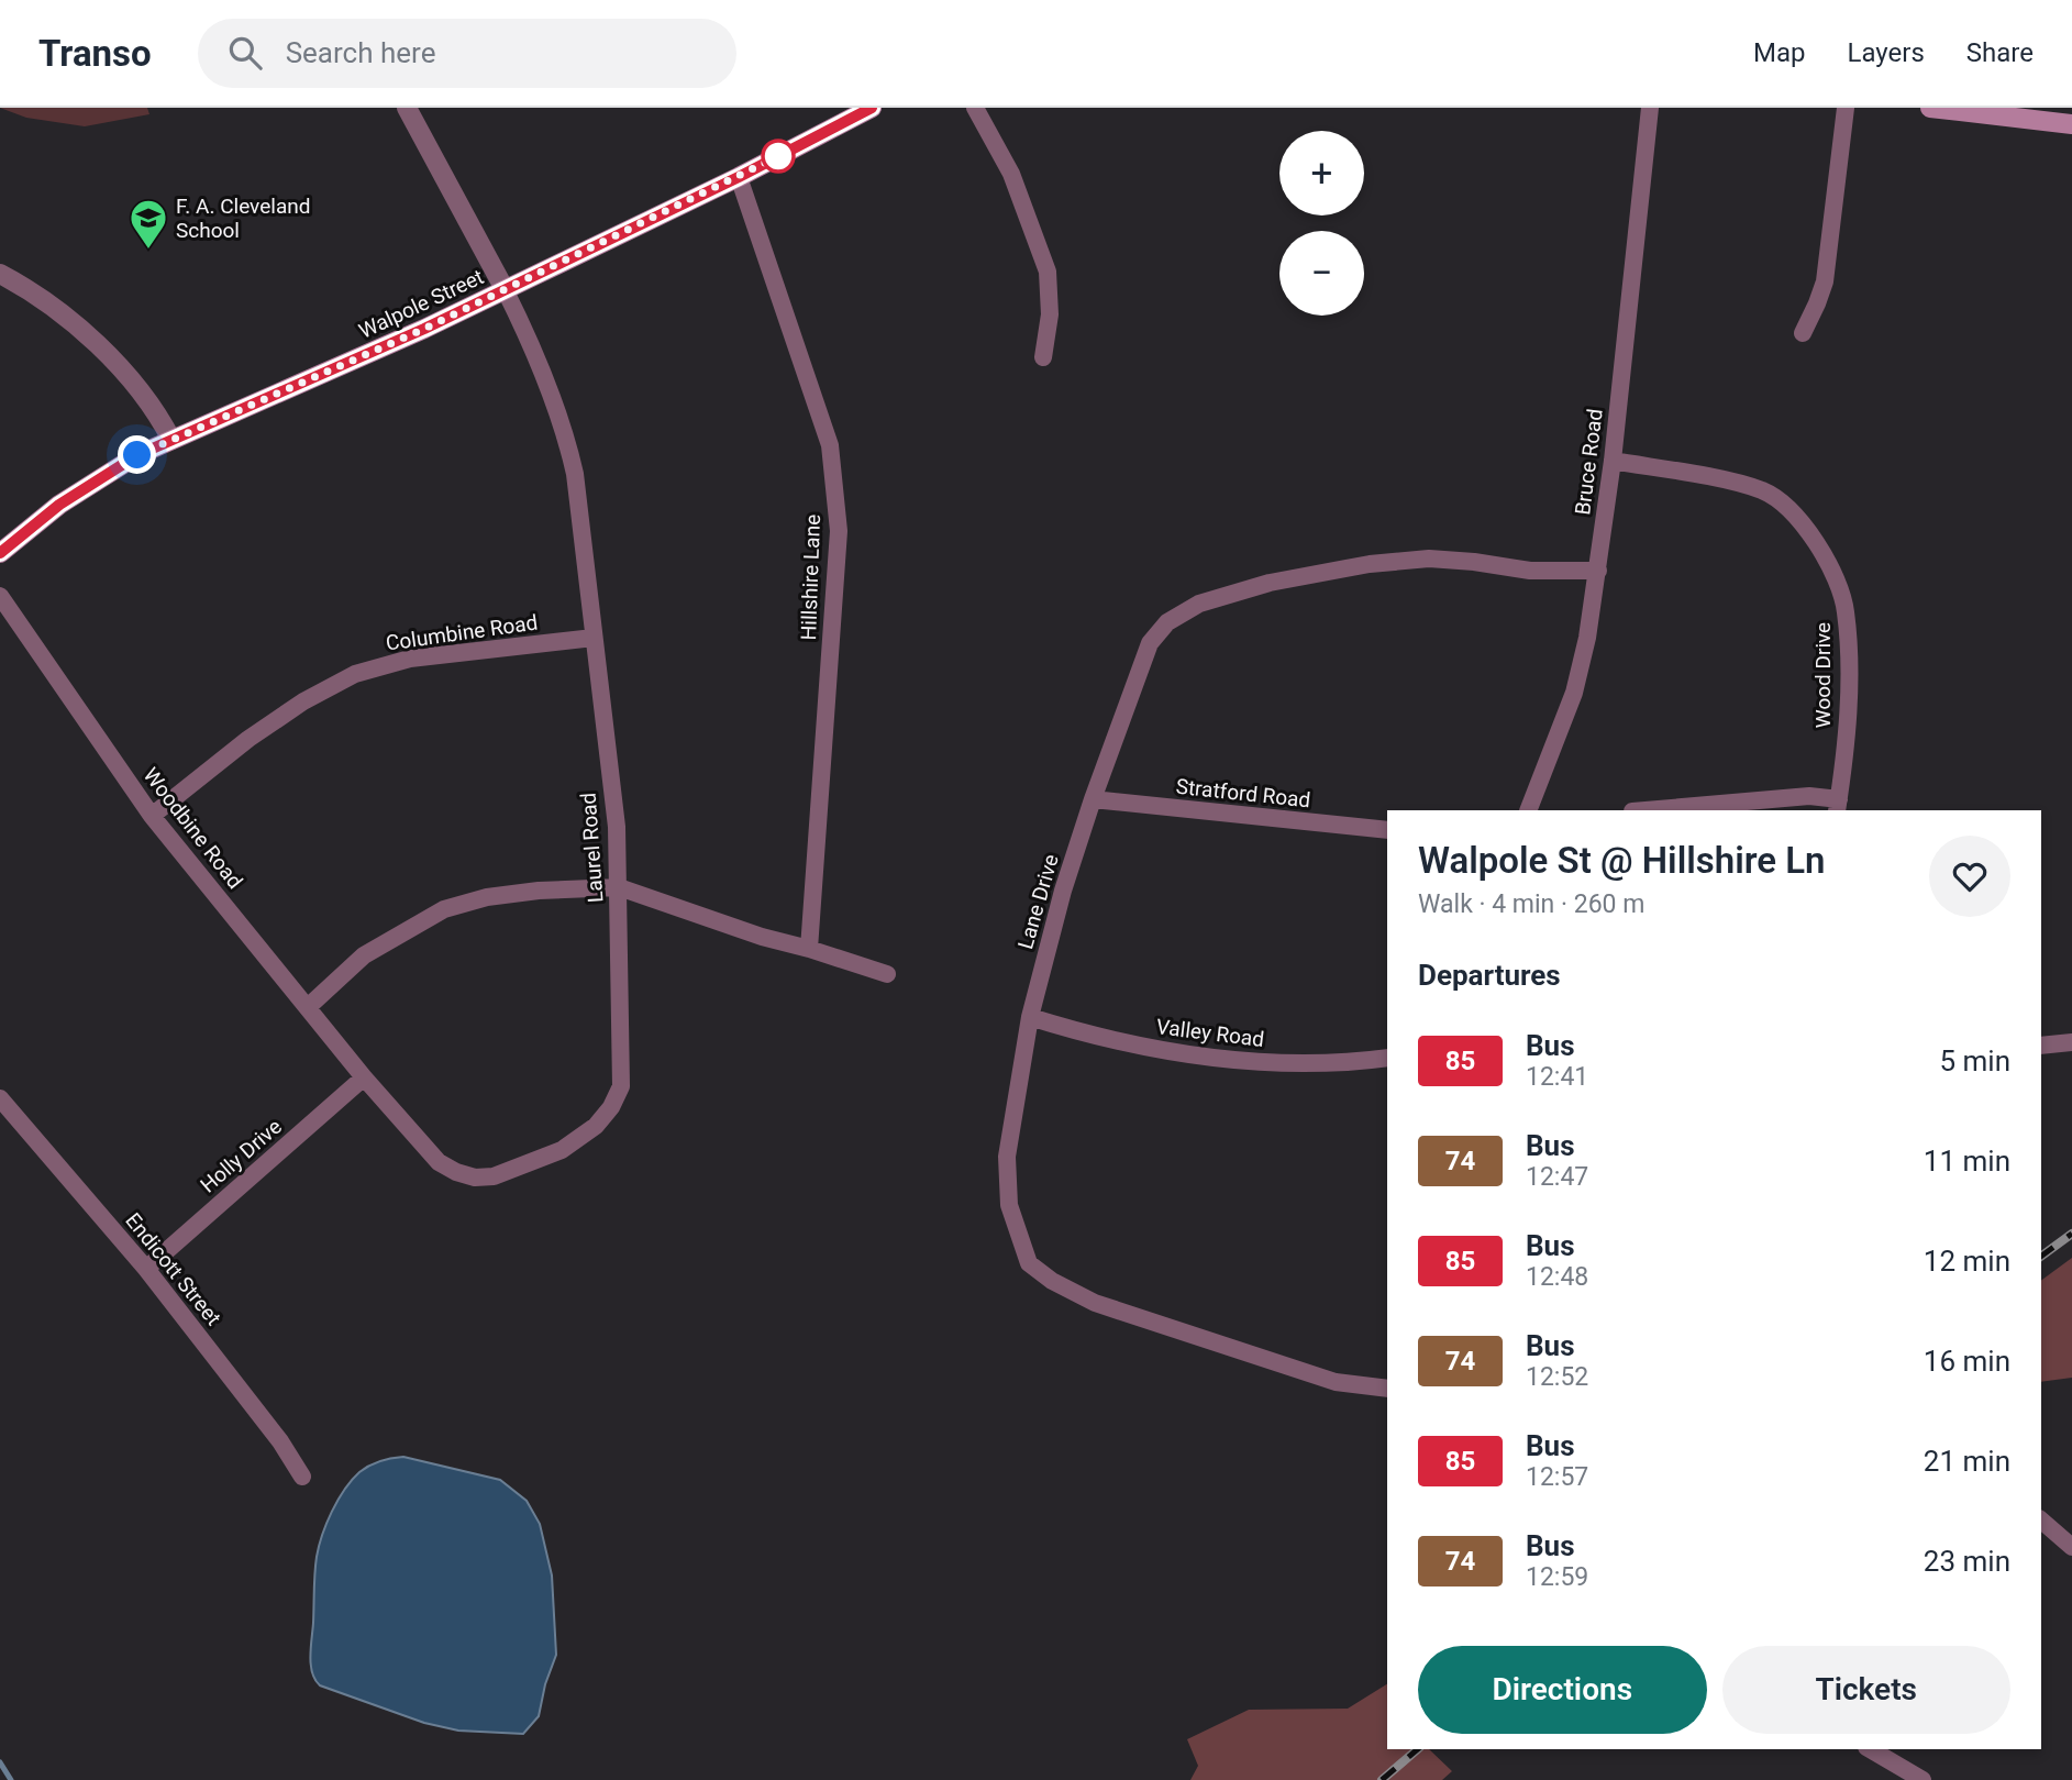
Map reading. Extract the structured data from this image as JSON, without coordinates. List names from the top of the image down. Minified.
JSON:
{"streets":{"main road":["Walpole Street"],"street":["Bruce Road","Hillshire Lane","Columbine Road","Wood Drive","Stratford Road","Woodbine Road","Laurel Road","Lane Drive","Valley Road","Holly Drive","Endicott Street"]},"crossings":[["Walpole Street","Hillshire Lane"],["Walpole Street","Laurel Road"],["Bruce Road","Wood Drive"],["Bruce Road","Lane Drive"],["Columbine Road","Woodbine Road"],["Columbine Road","Laurel Road"],["Stratford Road","Lane Drive"],["Woodbine Road","Laurel Road"],["Woodbine Road","Holly Drive"],["Laurel Road","Holly Drive"],["Lane Drive","Valley Road"],["Holly Drive","Endicott Street"]],"places":{"school or university":["F. A. Cleveland School"]},"lines":["bus line 85"],"page":{"header":"Transo","search":"Search here","nav":["Map","Layers","Share"],"map_buttons":["+","−"],"heading":[["Walpole St @ Hillshire Ln","Walk · 4 min · 260 m"],"Departures"],"list":[{"mark":"85","name":"Bus","note":"12:41","value":"5 min"},{"mark":"74","name":"Bus","note":"12:47","value":"11 min"},{"mark":"85","name":"Bus","note":"12:48","value":"12 min"},{"mark":"74","name":"Bus","note":"12:52","value":"16 min"},{"mark":"85","name":"Bus","note":"12:57","value":"21 min"},{"mark":"74","name":"Bus","note":"12:59","value":"23 min"}],"buttons":["Directions","Tickets"]}}
